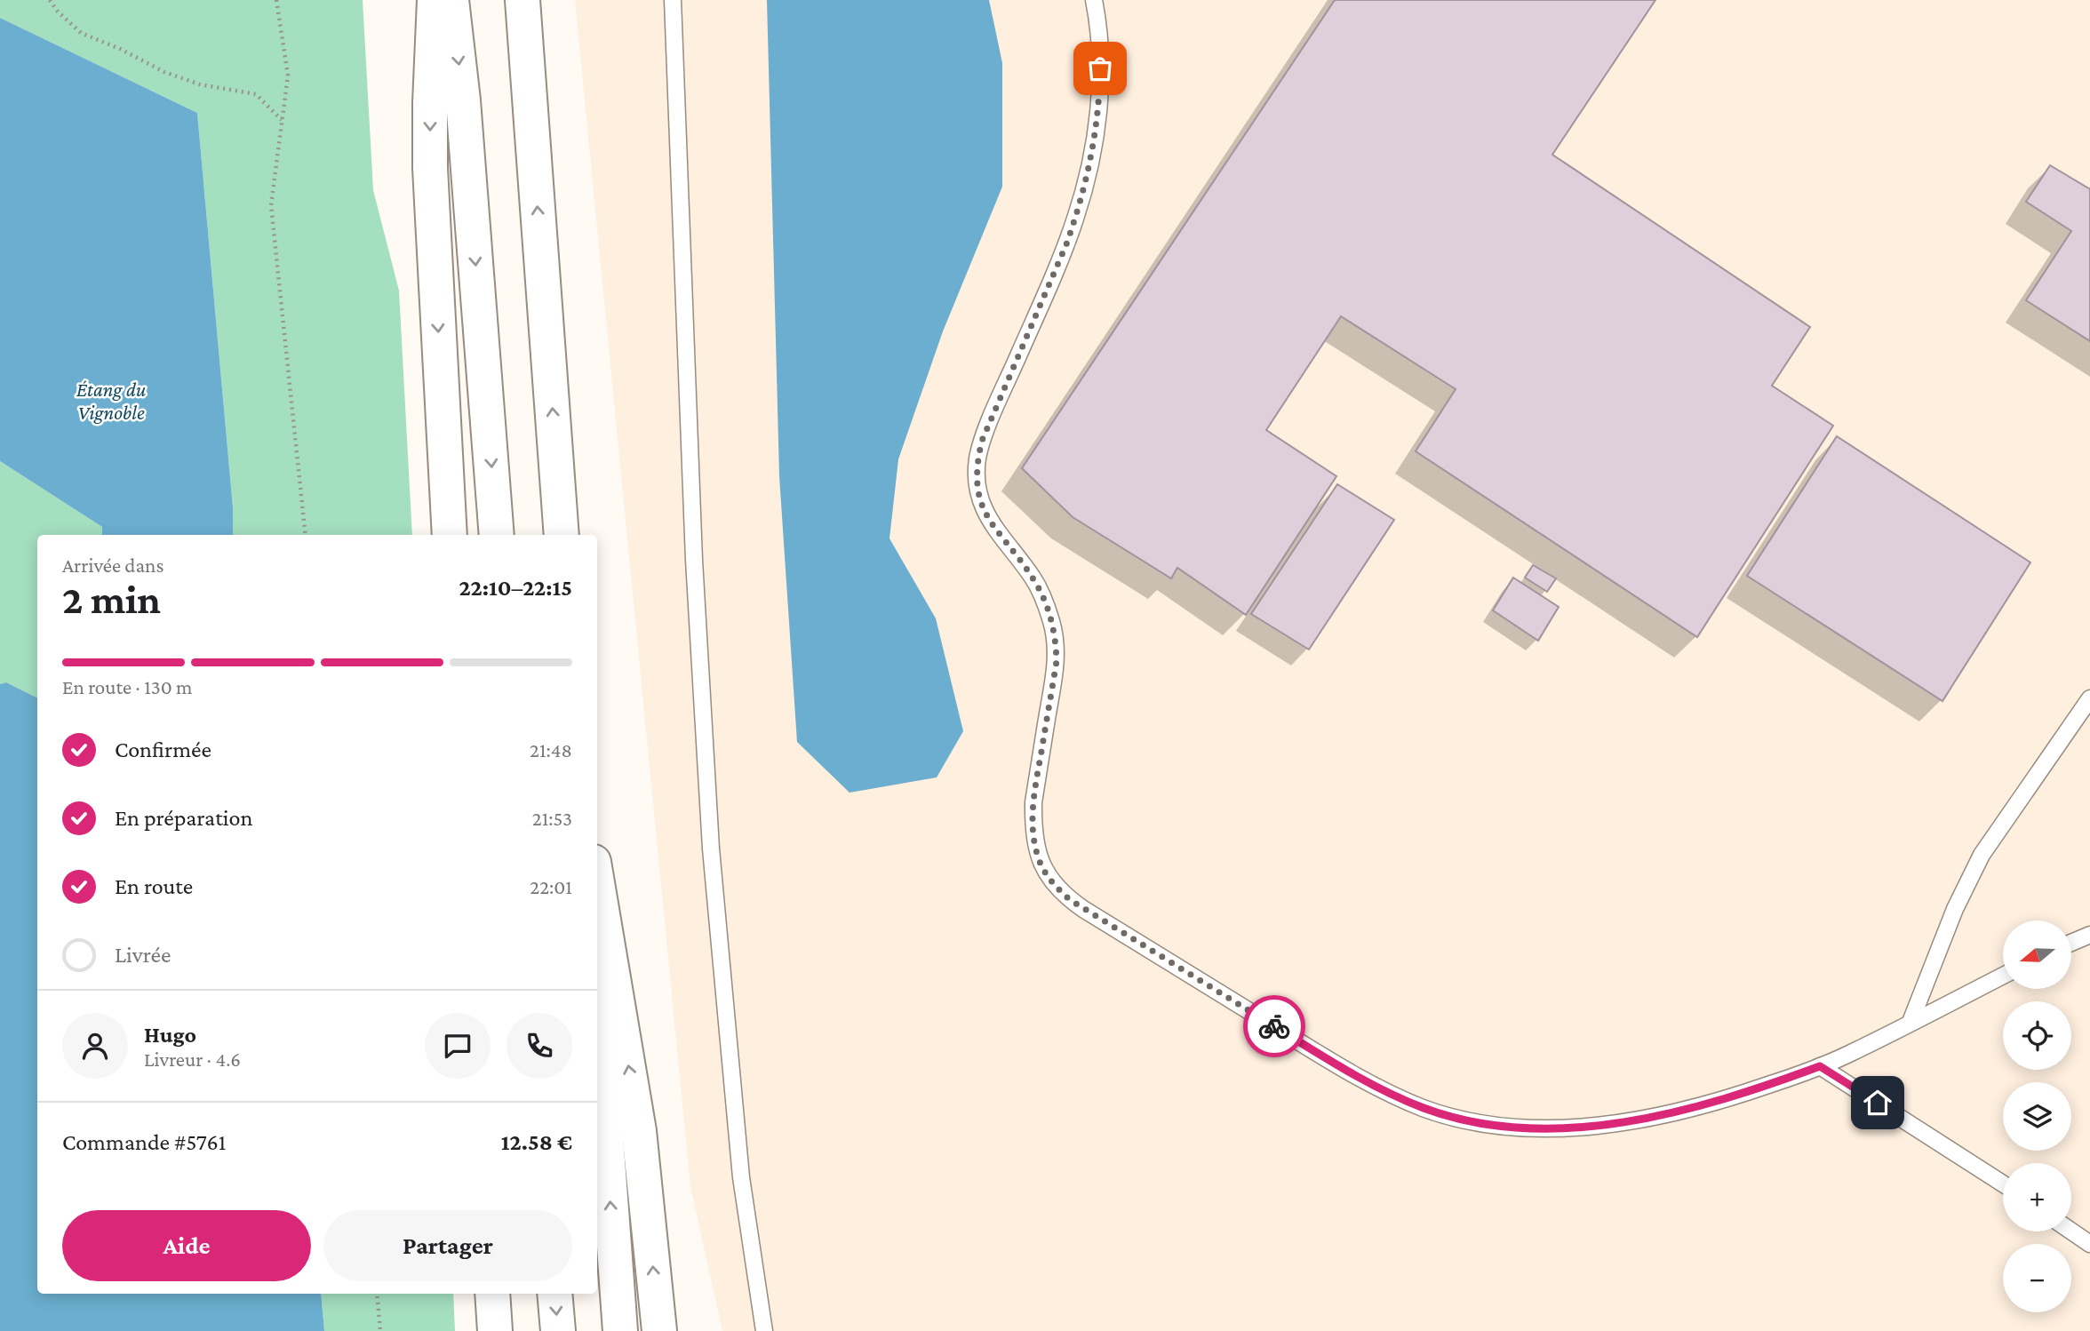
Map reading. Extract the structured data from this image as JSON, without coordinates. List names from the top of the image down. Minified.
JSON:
{"water":["Étang du Vignoble"],"north":"left","page":{"heading":["2 min","Arrivée dans","22:10–22:15"],"panel":["Hugo","Livreur · 4.6","Commande #5761","12.58 €"],"bar":"En route · 130 m","list":[["Confirmée","21:48"],["En préparation","21:53"],["En route","22:01"],"Livrée"],"map_buttons":["+","−"],"buttons":["Aide","Partager"]}}
